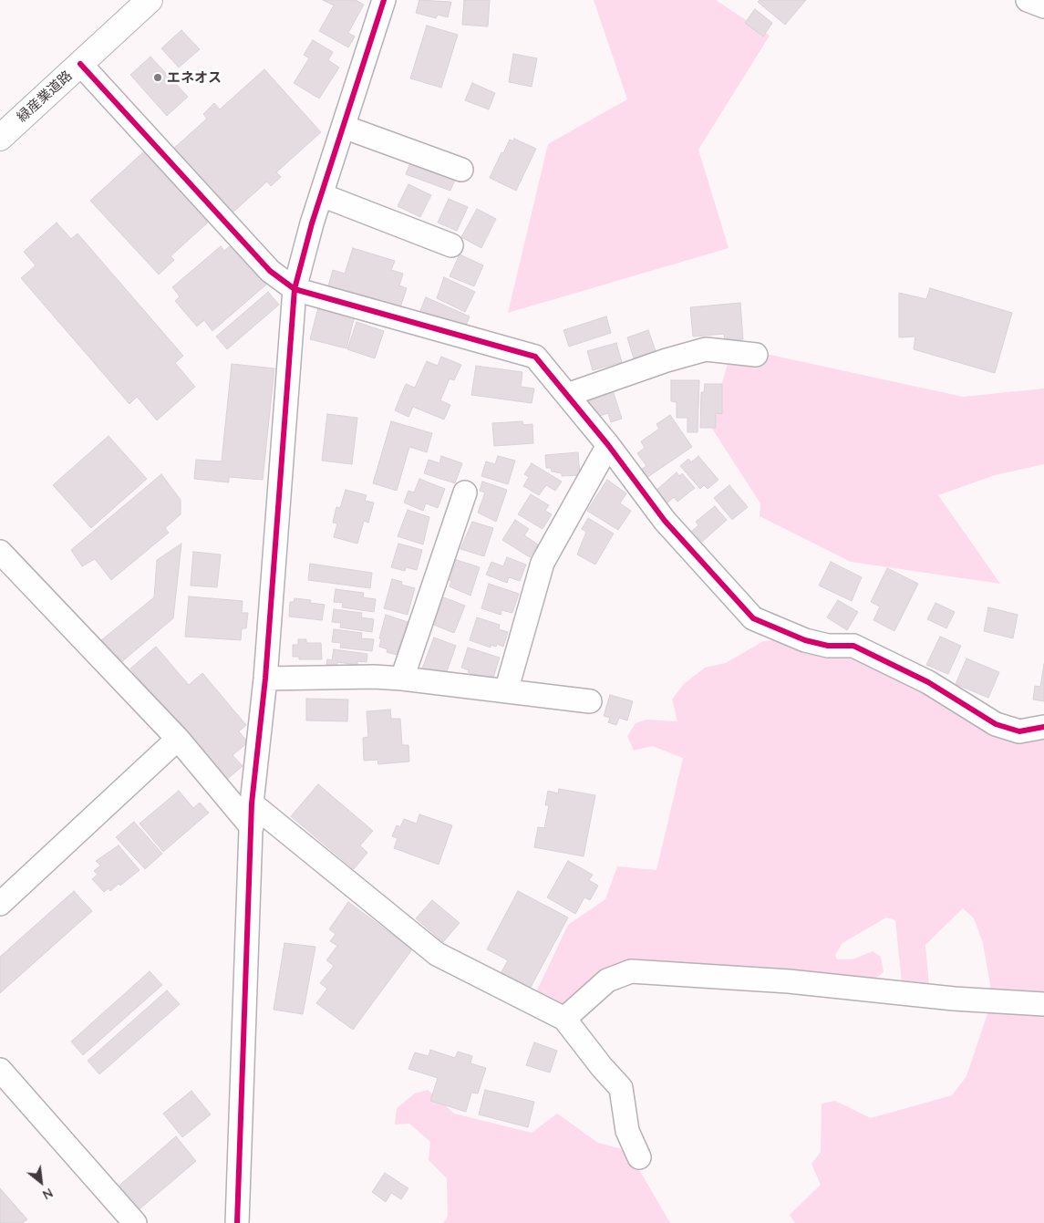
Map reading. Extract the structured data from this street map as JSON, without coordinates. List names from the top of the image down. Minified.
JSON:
{"streets":{"main road":["緑産業道路"]},"places":["エネオス"],"north":"bottom right"}
